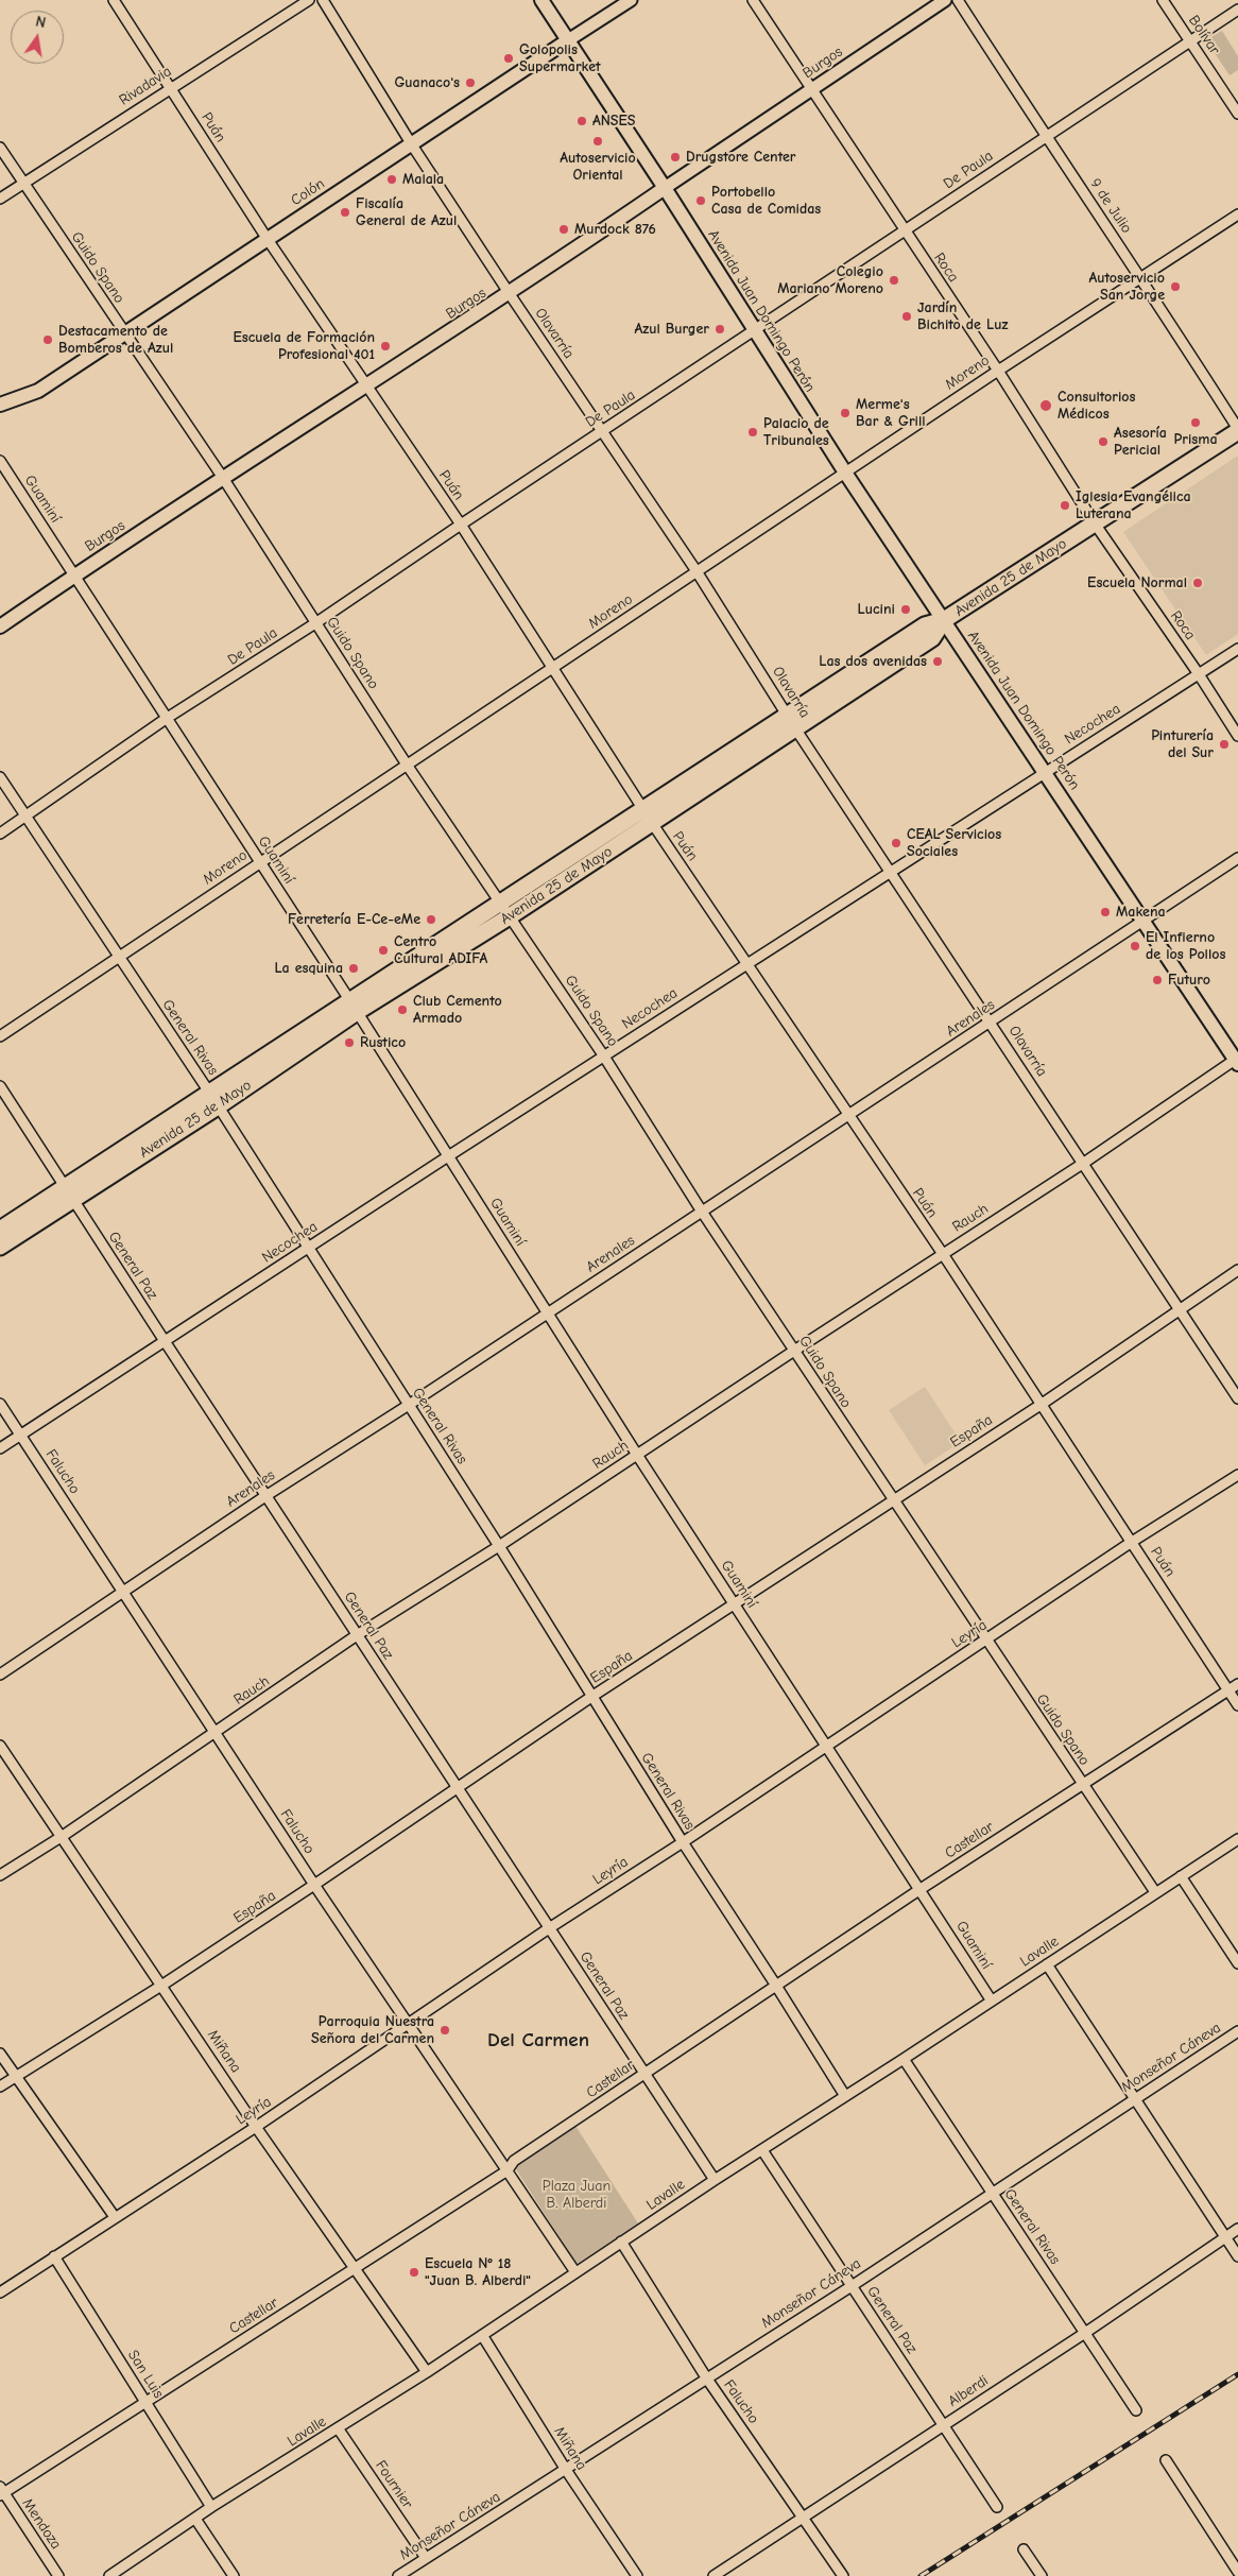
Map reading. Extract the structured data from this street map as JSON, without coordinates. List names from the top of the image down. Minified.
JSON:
{"streets":{"main road":["Burgos","Colón","Avenida Juan Domingo Perón","Avenida 25 de Mayo"],"street":["Bolívar","Rivadavia","Puán","De Paula","9 de Julio","Guido Spano","Roca","Olavarría","Moreno","Guaminí","Necochea","Arenales","General Rivas","Rauch","General Paz","España","Falucho","Leyría","Castellar","Lavalle","Miñana","Monseñor Cáneva","San Luis","Alberdi","Fournier","Mendoza"]},"crossings":[["Bolívar","De Paula"],["Burgos","Puán"],["Burgos","Guido Spano"],["Burgos","Roca"],["Burgos","Avenida Juan Domingo Perón"],["Burgos","Olavarría"],["Burgos","Guaminí"],["Rivadavia","Puán"],["Rivadavia","Guido Spano"],["Puán","De Paula"],["Puán","Colón"],["Puán","Moreno"],["Puán","Avenida 25 de Mayo"],["Puán","Necochea"],["Puán","Arenales"],["Puán","Rauch"],["Puán","España"],["Puán","Leyría"],["Puán","Castellar"],["De Paula","9 de Julio"],["De Paula","Guido Spano"],["De Paula","Roca"],["De Paula","Avenida Juan Domingo Perón"],["De Paula","Olavarría"],["De Paula","Guaminí"],["De Paula","General Rivas"],["Colón","Guido Spano"],["Colón","Avenida Juan Domingo Perón"],["Colón","Olavarría"],["9 de Julio","Moreno"],["9 de Julio","Avenida 25 de Mayo"],["Guido Spano","Moreno"],["Guido Spano","Avenida 25 de Mayo"],["Guido Spano","Necochea"],["Guido Spano","Arenales"],["Guido Spano","Rauch"],["Guido Spano","España"],["Guido Spano","Leyría"],["Guido Spano","Castellar"],["Guido Spano","Lavalle"],["Roca","Moreno"],["Roca","Avenida 25 de Mayo"],["Roca","Necochea"],["Avenida Juan Domingo Perón","Moreno"],["Avenida Juan Domingo Perón","Avenida 25 de Mayo"],["Avenida Juan Domingo Perón","Necochea"],["Avenida Juan Domingo Perón","Arenales"],["Avenida Juan Domingo Perón","Rauch"],["Olavarría","Moreno"],["Olavarría","Avenida 25 de Mayo"],["Olavarría","Necochea"],["Olavarría","Arenales"],["Olavarría","Rauch"],["Olavarría","España"],["Moreno","Guaminí"],["Moreno","General Rivas"],["Guaminí","Avenida 25 de Mayo"],["Guaminí","Necochea"],["Guaminí","Arenales"],["Guaminí","Rauch"],["Guaminí","España"],["Guaminí","Leyría"],["Guaminí","Castellar"],["Guaminí","Lavalle"],["Avenida 25 de Mayo","General Rivas"],["Avenida 25 de Mayo","General Paz"],["Necochea","General Rivas"],["Necochea","General Paz"],["Necochea","Falucho"],["Arenales","General Rivas"],["Arenales","General Paz"],["Arenales","Falucho"],["General Rivas","Rauch"],["General Rivas","España"],["General Rivas","Leyría"],["General Rivas","Castellar"],["General Rivas","Lavalle"],["General Rivas","Monseñor Cáneva"],["General Rivas","Alberdi"],["Rauch","General Paz"],["Rauch","Falucho"],["Rauch","Miñana"],["General Paz","España"],["General Paz","Leyría"],["General Paz","Castellar"],["General Paz","Lavalle"],["General Paz","Monseñor Cáneva"],["General Paz","Alberdi"],["España","Falucho"],["España","Miñana"],["Falucho","Leyría"],["Falucho","Castellar"],["Falucho","Lavalle"],["Falucho","Monseñor Cáneva"],["Falucho","Alberdi"],["Leyría","Miñana"],["Leyría","San Luis"],["Castellar","Miñana"],["Castellar","San Luis"],["Castellar","Mendoza"],["Lavalle","Miñana"],["Lavalle","San Luis"],["Lavalle","Fournier"],["Miñana","Monseñor Cáneva"],["Monseñor Cáneva","Fournier"]],"districts":["Del Carmen"],"parks":["Plaza Juan B. Alberdi"],"places":["Golopolis Supermarket","Guanaco's","ANSES","Autoservicio Oriental","Drugstore Center","Malala","Portobello Casa de Comidas","Fiscalía General de Azul","Murdock 876","Colegio Mariano Moreno","Autoservicio San Jorge","Jardín Bichito de Luz","Azul Burger","Destacamento de Bomberos de Azul","Escuela de Formación Profesional 401","Consultorios Médicos","Merme's Bar & Grill","Prisma","Palacio de Tribunales","Asesoría Pericial","Iglesia Evangélica Luterana","Escuela Normal","Lucini","Las dos avenidas","Pinturería del Sur","CEAL Servicios Sociales","Makena","Ferretería E-Ce-eMe","El Infierno de los Pollos","Centro Cultural ADIFA","La esquina","Futuro","Club Cemento Armado","Rustico","Parroquia Nuestra Señora del Carmen","Escuela Nº 18 \"Juan B. Alberdi\""],"north":"top"}
